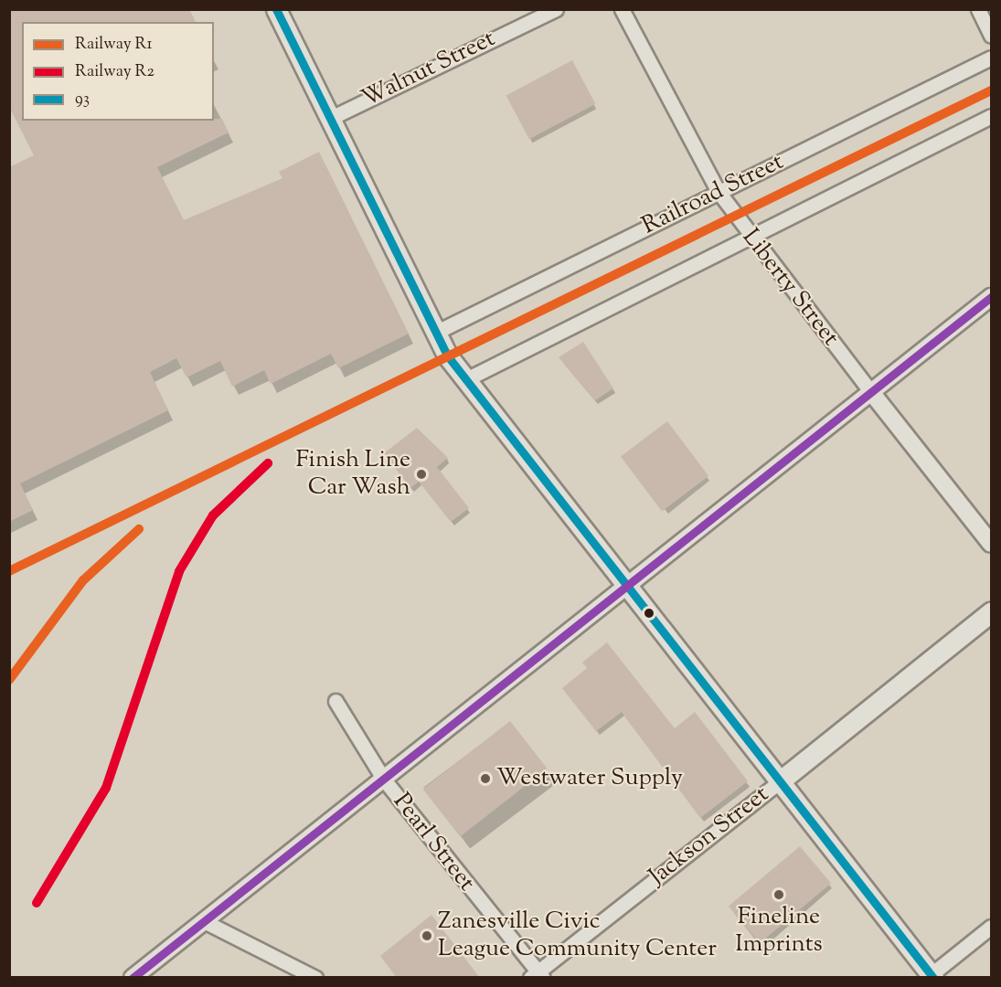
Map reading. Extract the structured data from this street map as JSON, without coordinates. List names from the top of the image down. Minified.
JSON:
{"streets":{"main road":["Jackson Street"],"street":["Walnut Street","Railroad Street","Liberty Street","Pearl Street"]},"crossings":[["Railroad Street","Liberty Street"],["Jackson Street","Pearl Street"]],"places":["Finish Line Car Wash","Westwater Supply","Fineline Imprints","Zanesville Civic League Community Center"],"lines":["transit line 93","rail line R1","rail line R2"],"legend":["Railway R1","Railway R2","93"]}
